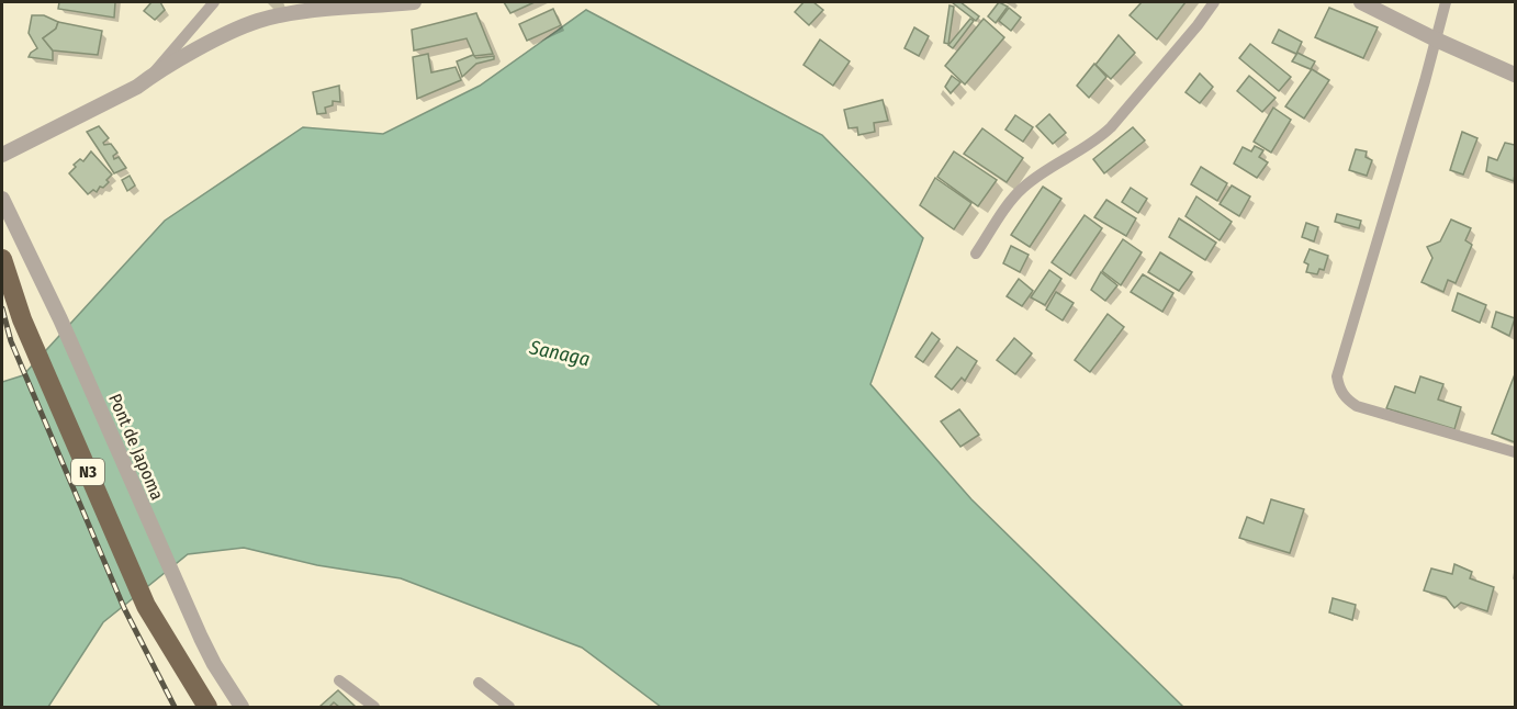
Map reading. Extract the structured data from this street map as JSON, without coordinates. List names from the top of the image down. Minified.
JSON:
{"streets":{"highway":["N3"],"street":["Pont de Japoma"]},"water":["Sanaga"]}
